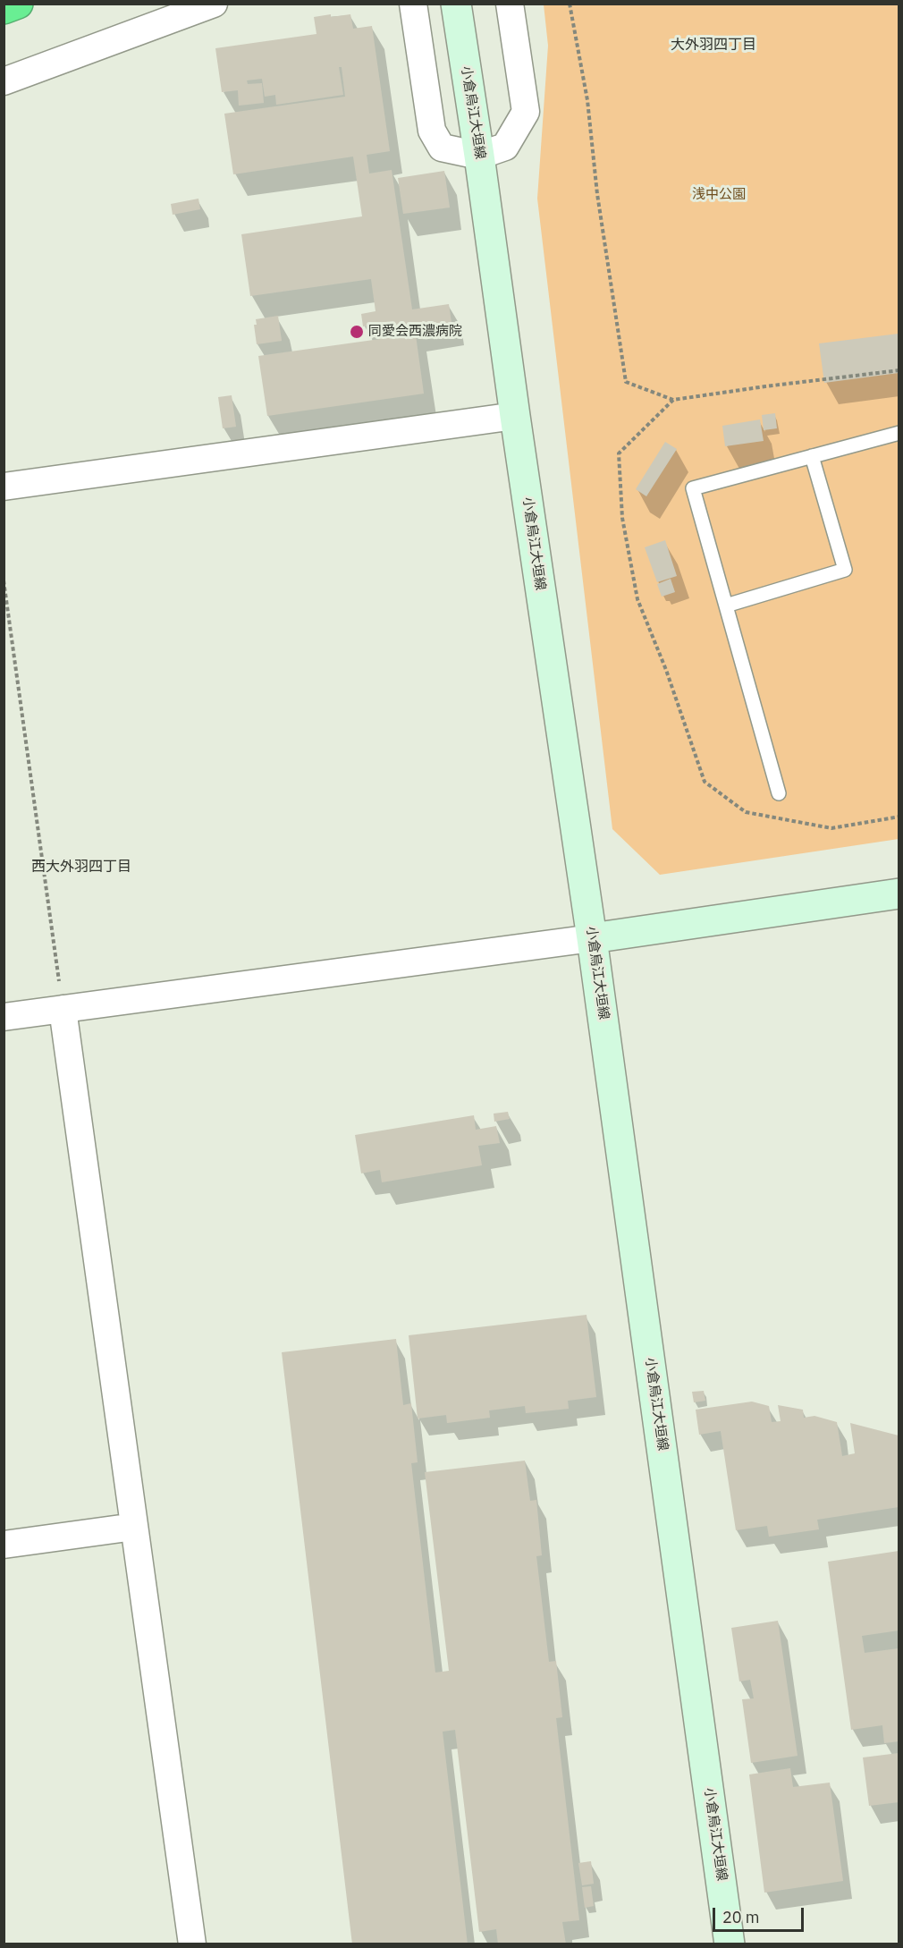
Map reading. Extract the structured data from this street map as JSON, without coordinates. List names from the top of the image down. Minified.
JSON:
{"streets":{"main road":["小倉烏江大垣線"]},"districts":["大外羽四丁目","西大外羽四丁目"],"parks":["浅中公園"],"places":["同愛会西濃病院"],"scale_bar":"20 m"}
